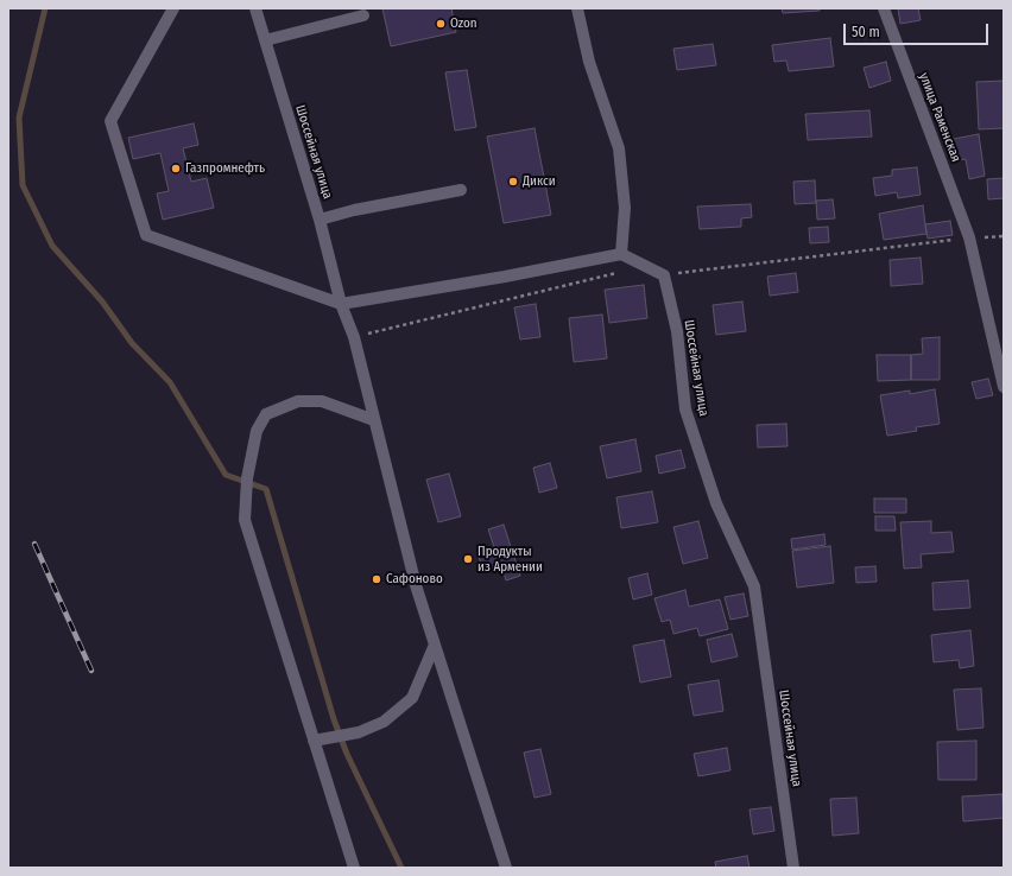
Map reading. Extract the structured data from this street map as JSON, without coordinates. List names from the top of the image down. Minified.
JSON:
{"streets":{"street":["улица Раменская","Шоссейная улица"]},"places":["Ozon","Газпромнефть","Дикси","Продукты из Армении","Сафоново"],"scale_bar":"50 m"}
